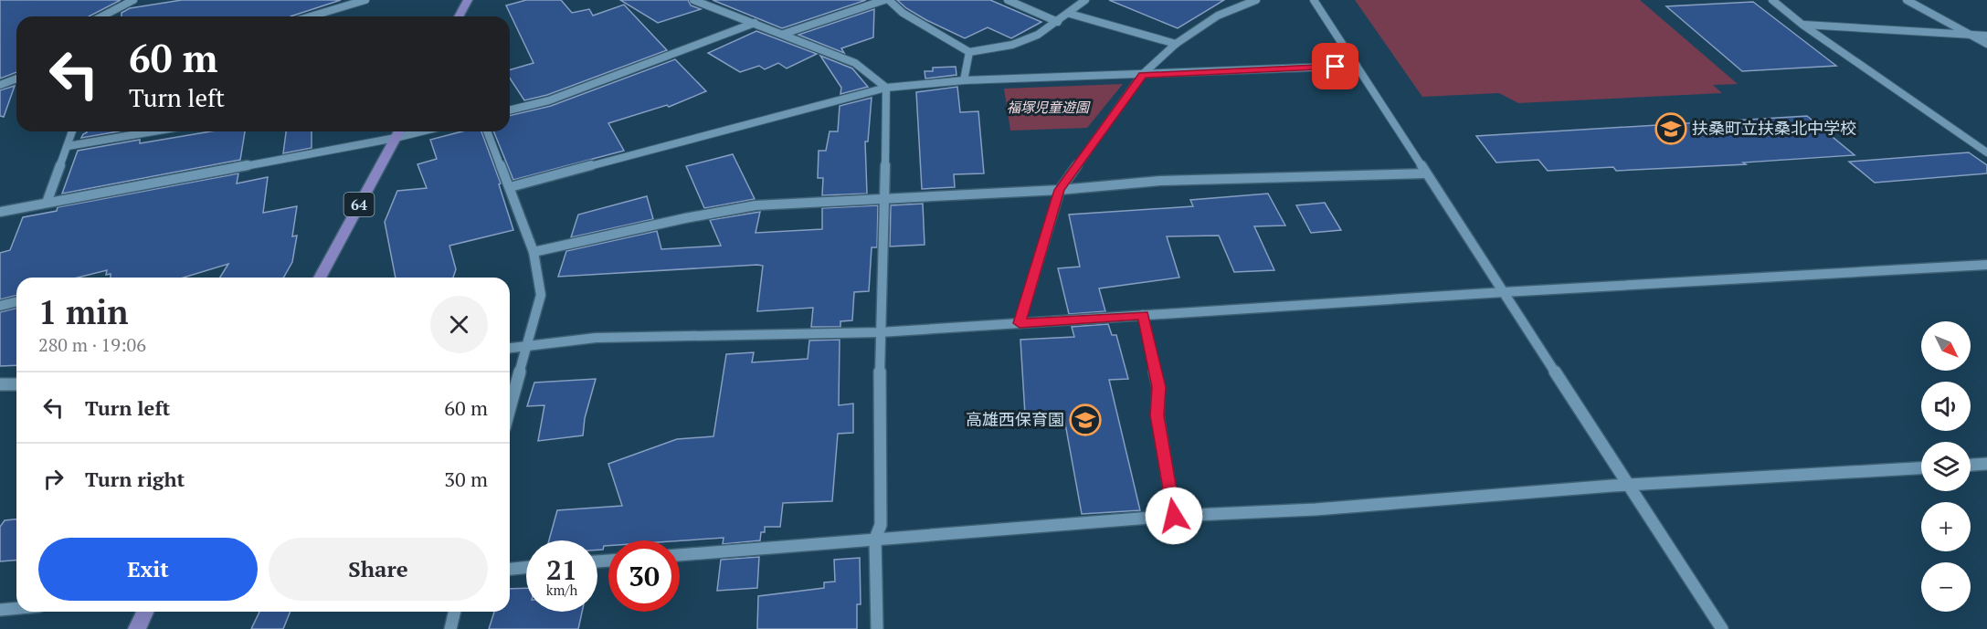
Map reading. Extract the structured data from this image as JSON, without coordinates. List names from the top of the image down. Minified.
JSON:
{"streets":{"main road":["64"]},"parks":["福塚児童遊園"],"places":{"school or university":["扶桑町立扶桑北中学校","高雄西保育園"]},"north":"bottom right","page":{"turn":["60 m","Turn left"],"heading":["1 min","280 m · 19:06"],"map_buttons":["+","−"],"list":[{"name":"Turn left","value":"60 m"},{"name":"Turn right","value":"30 m"}],"buttons":["Exit","Share"],"speed":"21 km/h","limit":"30"}}
